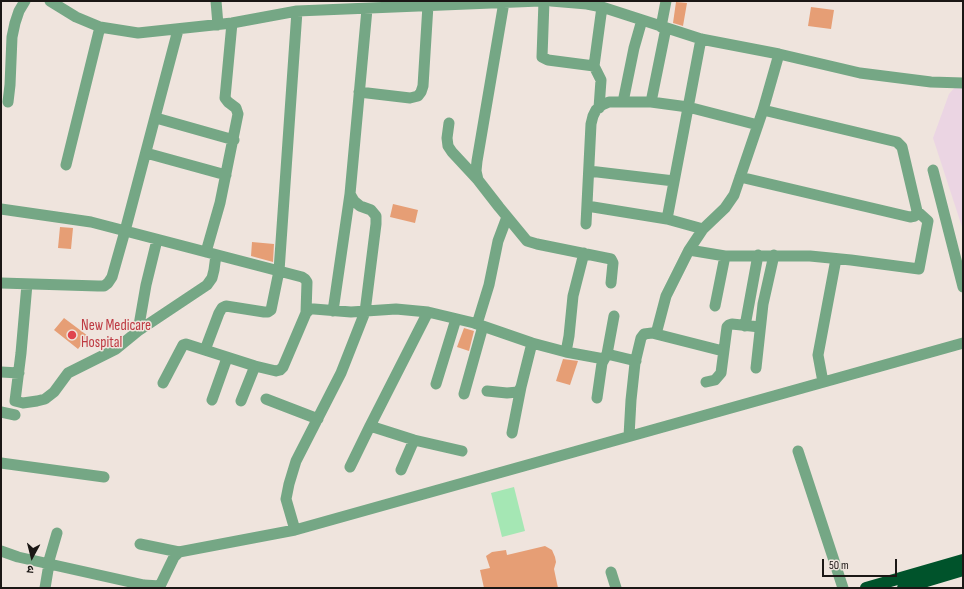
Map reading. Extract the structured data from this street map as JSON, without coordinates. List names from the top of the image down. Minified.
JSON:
{"places":["New Medicare Hospital"],"scale_bar":"50 m","north":"bottom"}
